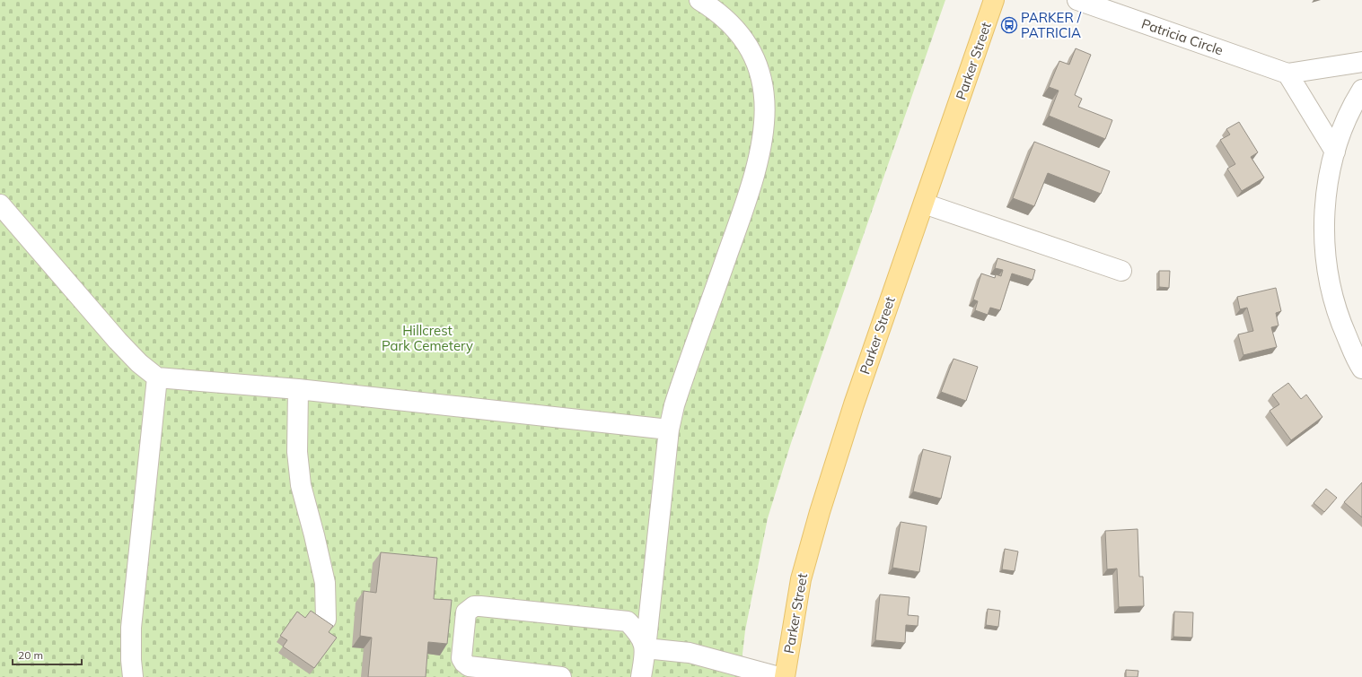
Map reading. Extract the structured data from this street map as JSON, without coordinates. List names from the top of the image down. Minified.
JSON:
{"streets":{"main road":["Parker Street"],"street":["Patricia Circle"]},"parks":["Hillcrest Park Cemetery"],"places":{"bus stop":["PARKER / PATRICIA"]},"scale_bar":"20 m"}
